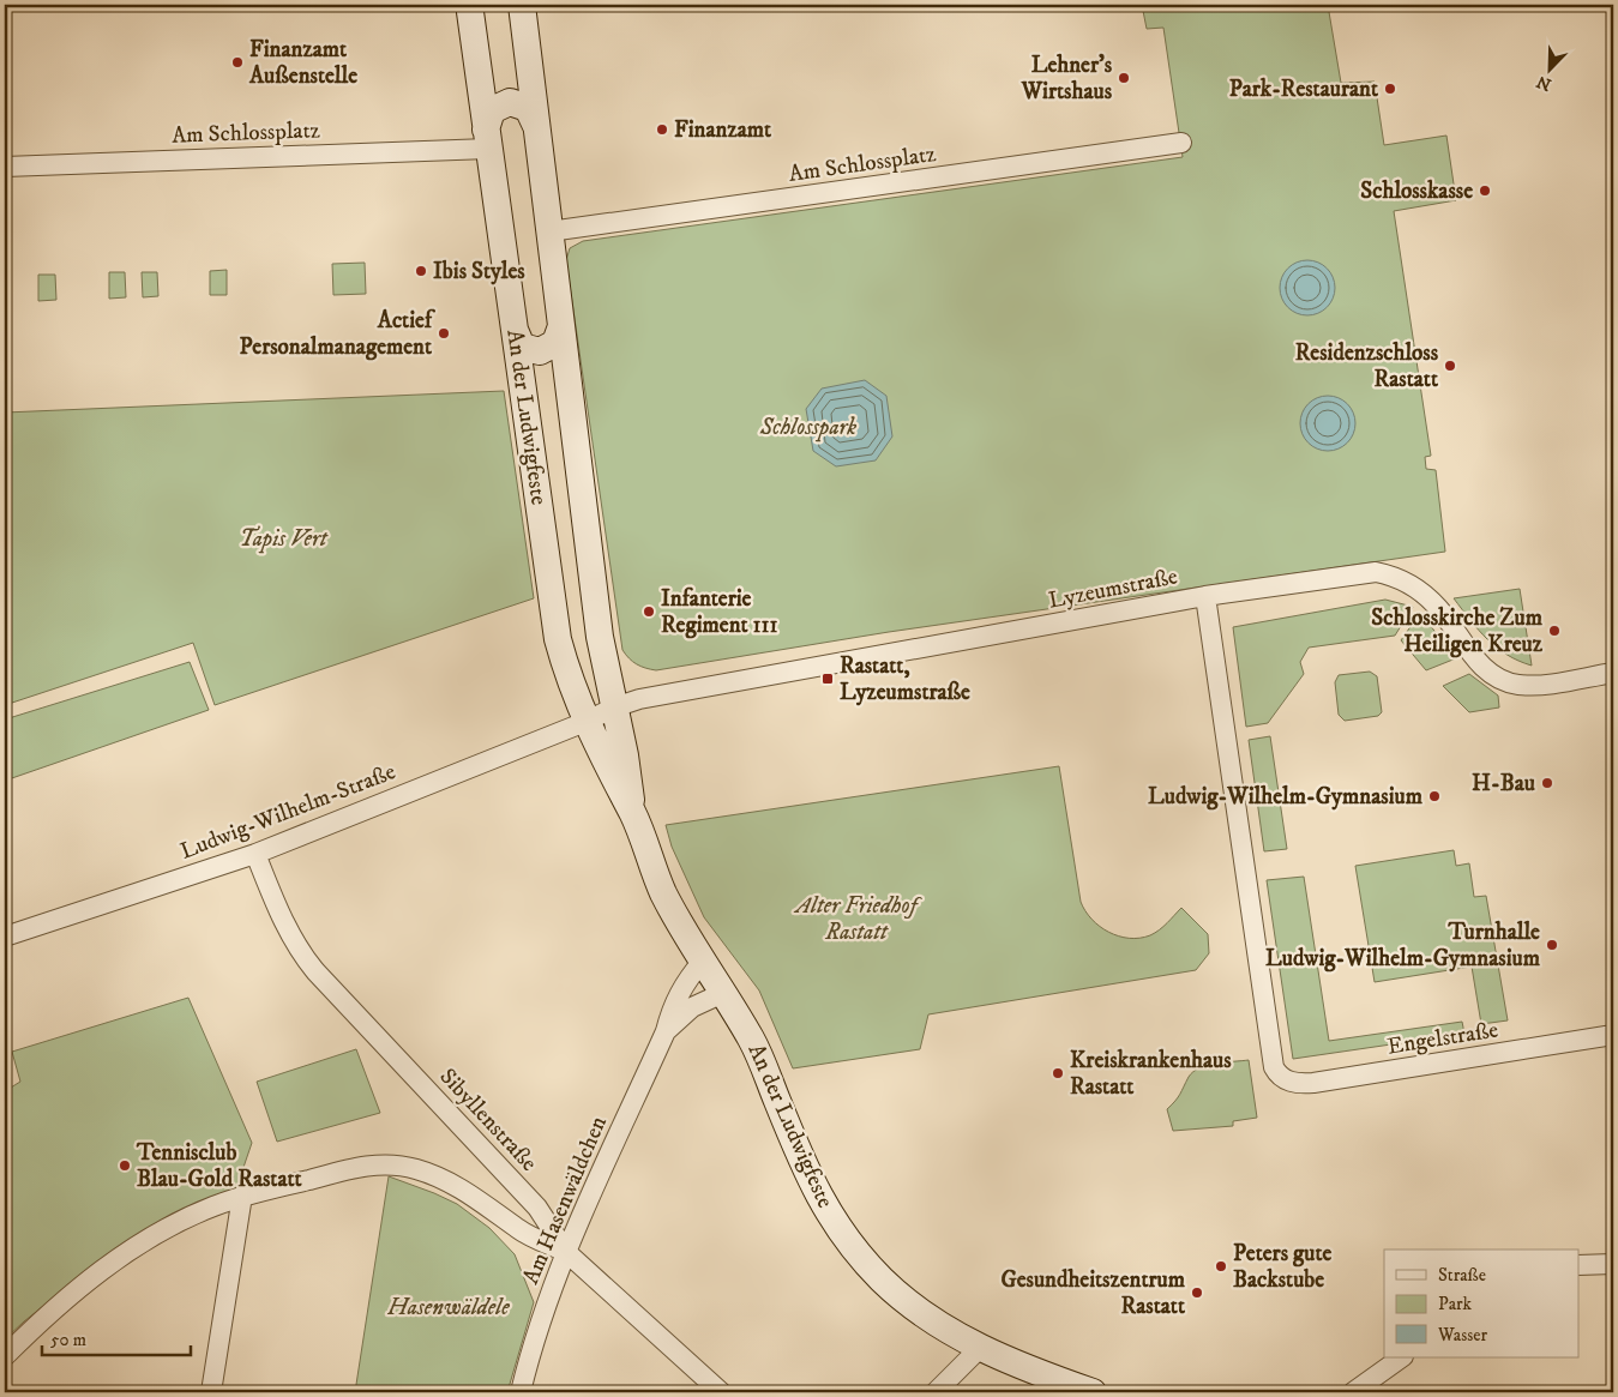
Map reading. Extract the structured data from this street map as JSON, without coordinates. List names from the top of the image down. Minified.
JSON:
{"streets":{"street":["Am Schlossplatz","An der Ludwigfeste","Lyzeumstraße","Ludwig-Wilhelm-Straße","Engelstraße","Sibyllenstraße","Am Hasenwäldchen"]},"crossings":[["Am Schlossplatz","An der Ludwigfeste"],["An der Ludwigfeste","Lyzeumstraße"],["An der Ludwigfeste","Ludwig-Wilhelm-Straße"],["An der Ludwigfeste","Am Hasenwäldchen"],["Lyzeumstraße","Ludwig-Wilhelm-Straße"],["Lyzeumstraße","Engelstraße"],["Ludwig-Wilhelm-Straße","Sibyllenstraße"],["Sibyllenstraße","Am Hasenwäldchen"]],"parks":["Schlosspark","Tapis Vert","Alter Friedhof Rastatt","Hasenwäldele"],"places":{"other":["Finanzamt Außenstelle","Lehner's Wirtshaus","Park-Restaurant","Finanzamt","Schlosskasse","Ibis Styles","Actief Personalmanagement","Residenzschloss Rastatt","Infanterie Regiment 111","Schlosskirche Zum Heiligen Kreuz","H-Bau","Ludwig-Wilhelm-Gymnasium","Turnhalle Ludwig-Wilhelm-Gymnasium","Kreiskrankenhaus Rastatt","Tennisclub Blau-Gold Rastatt","Peters gute Backstube","Gesundheitszentrum Rastatt"],"transit":["Rastatt, Lyzeumstraße"]},"legend":["Straße","Park","Wasser"],"scale_bar":"50 m","north":"bottom left"}
